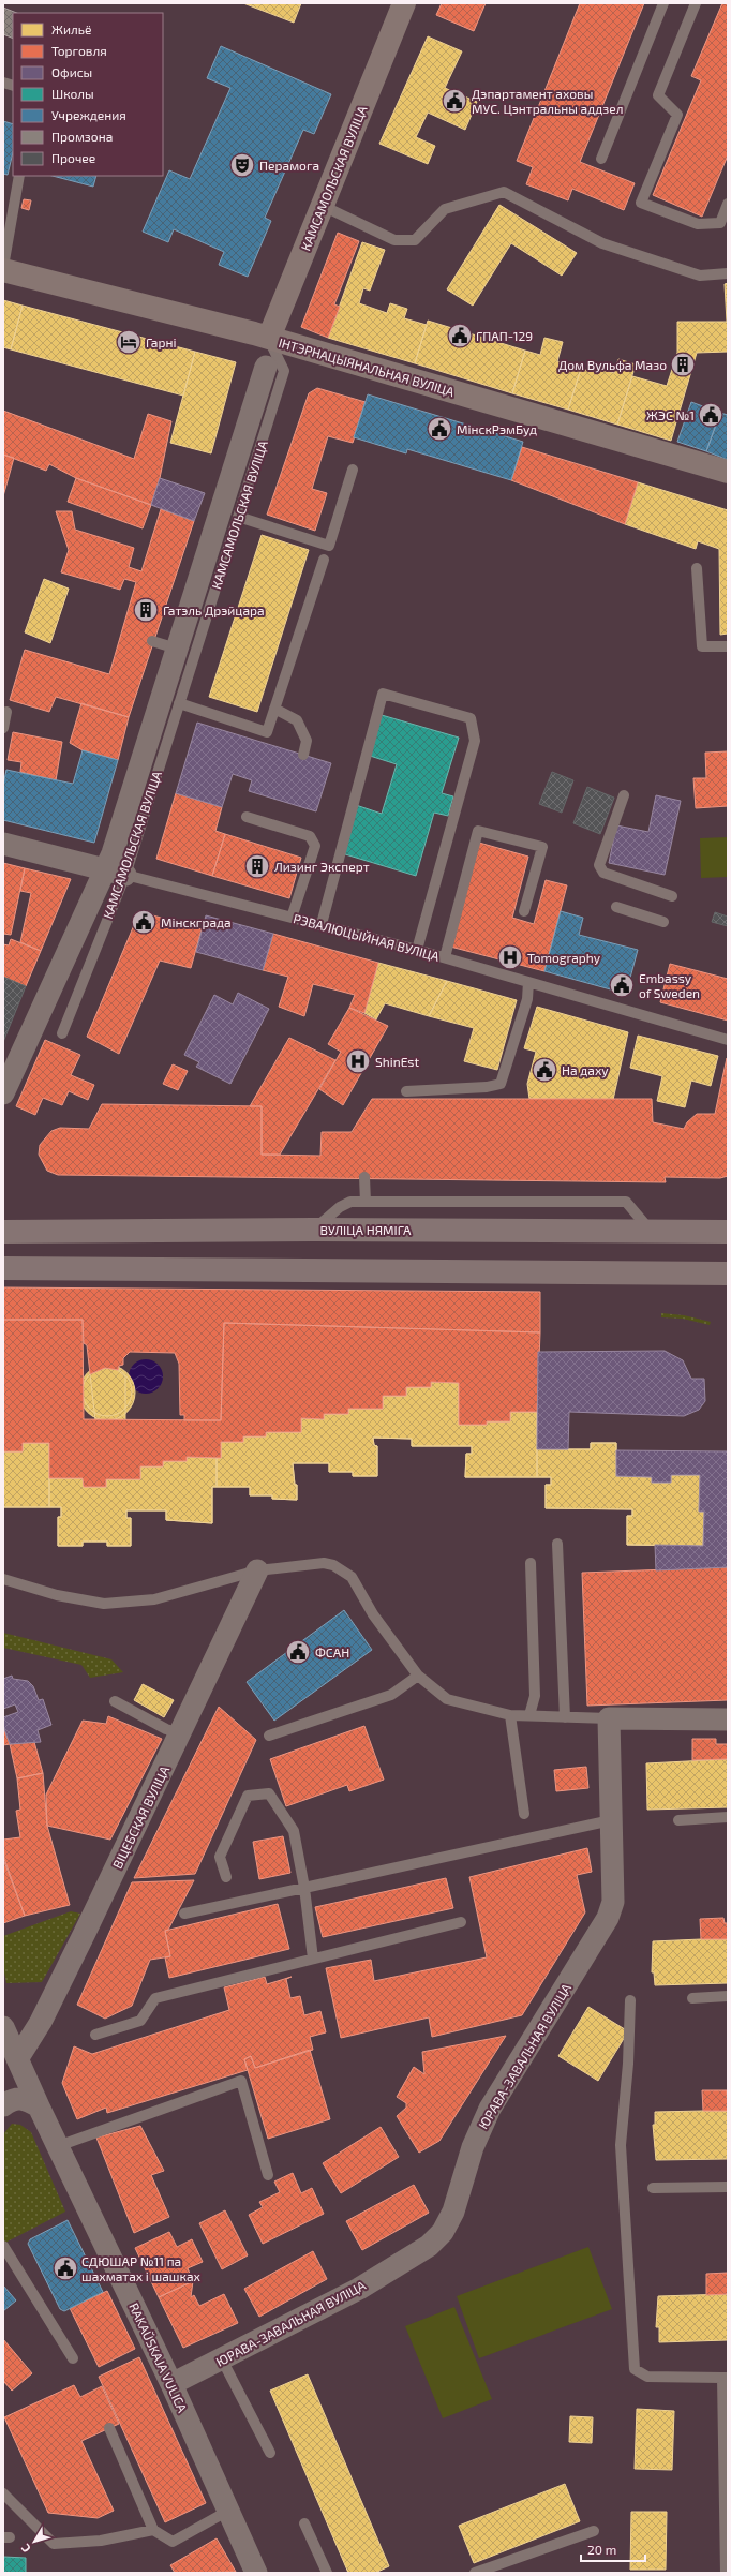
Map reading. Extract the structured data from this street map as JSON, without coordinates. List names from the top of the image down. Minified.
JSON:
{"streets":{"main road":["КАМСАМОЛЬСКАЯ ВУЛІЦА","ІНТЭРНАЦЫЯНАЛЬНАЯ ВУЛІЦА","ВУЛІЦА НЯМІГА"],"street":["РЭВАЛЮЦЫЙНАЯ ВУЛІЦА","ВІЦЕБСКАЯ ВУЛІЦА","ЮРАВА-ЗАВАЛЬНАЯ ВУЛІЦА","RAKAŬSKAJA VULICA"]},"crossings":[["КАМСАМОЛЬСКАЯ ВУЛІЦА","ІНТЭРНАЦЫЯНАЛЬНАЯ ВУЛІЦА"],["КАМСАМОЛЬСКАЯ ВУЛІЦА","РЭВАЛЮЦЫЙНАЯ ВУЛІЦА"],["ВІЦЕБСКАЯ ВУЛІЦА","RAKAŬSKAJA VULICA"],["ЮРАВА-ЗАВАЛЬНАЯ ВУЛІЦА","RAKAŬSKAJA VULICA"]],"places":{"public building":["Дэпартамент аховы МУС. Цэнтральны аддзел","ГПАП-129","ЖЭС №1","МінскРэмБуд","Мінскграда","Embassy of Sweden","На даху","ФСАН","СДЮШАР №11 па шахматах і шашках"],"theatre":["Перамога"],"hotel":["Гарні"],"building":["Дом Вульфа Мазо","Гатэль Дрэйцара","Лизинг Эксперт"],"hospital":["Tomography","ShinEst"]},"legend":["Жильё","Торговля","Офисы","Школы","Учреждения","Промзона","Прочее"],"scale_bar":"20 m","north":"bottom left"}
